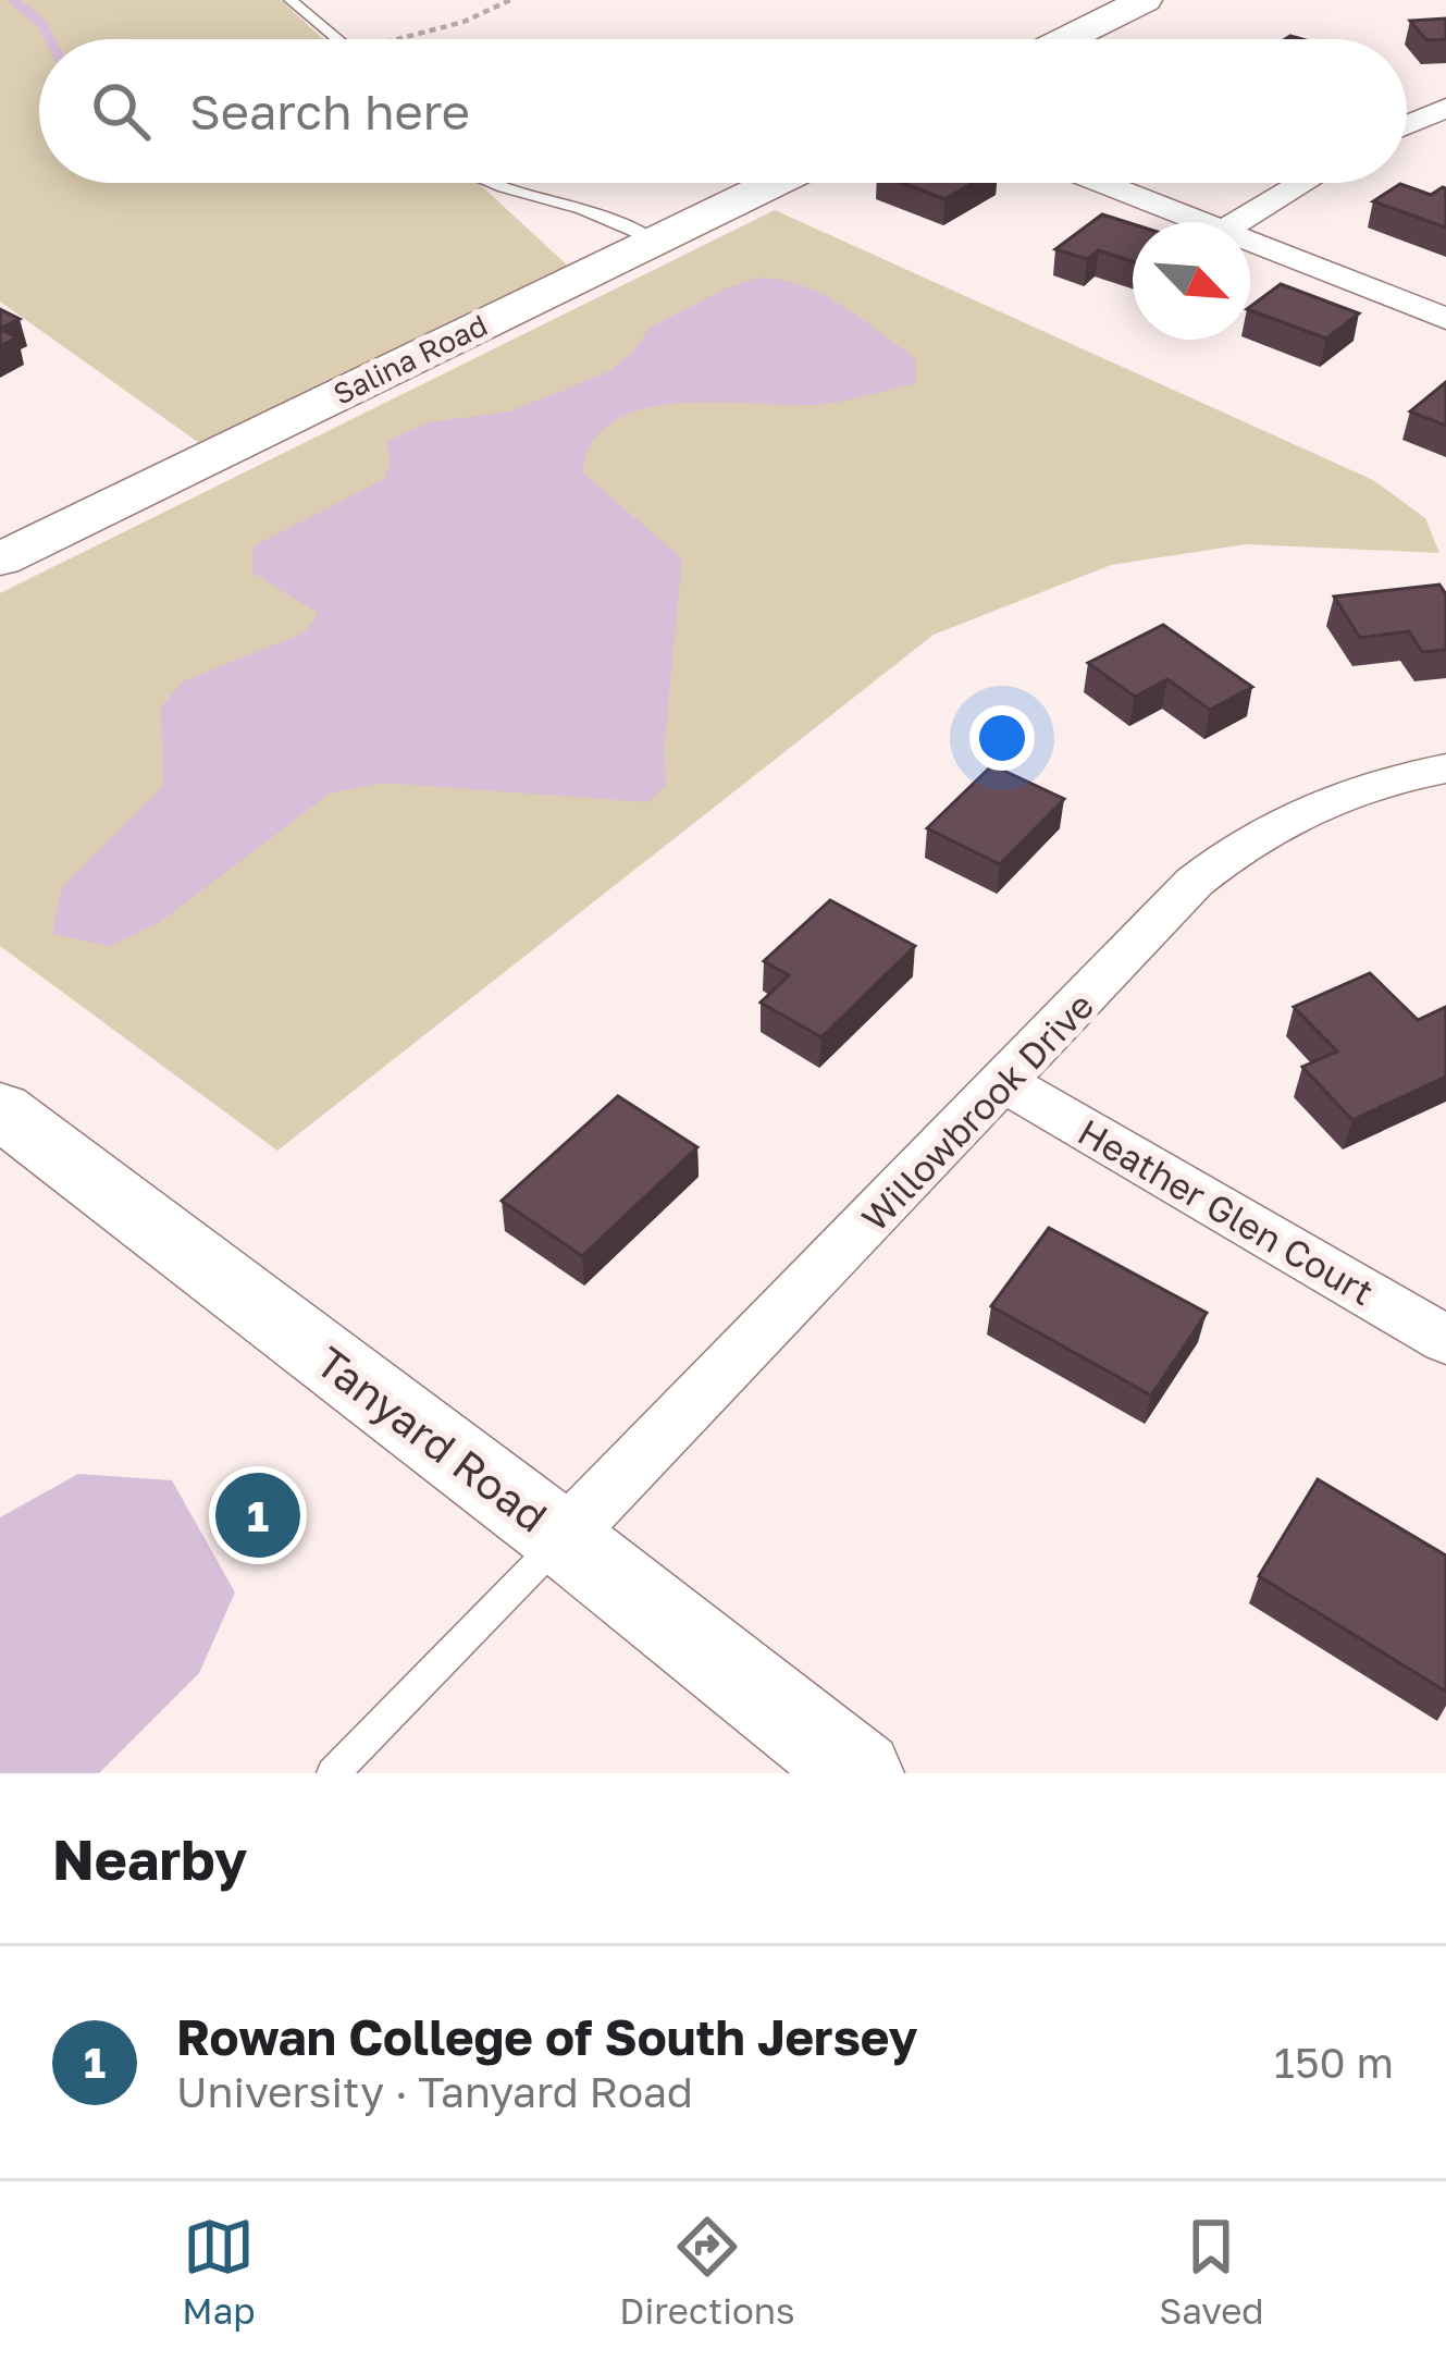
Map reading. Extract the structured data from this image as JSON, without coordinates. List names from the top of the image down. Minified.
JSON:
{"streets":{"street":["Salina Road","Willowbrook Drive","Heather Glen Court","Tanyard Road"]},"crossings":[["Willowbrook Drive","Heather Glen Court"],["Willowbrook Drive","Tanyard Road"]],"north":"bottom right","page":{"search":"Search here","pins":"1","heading":"Nearby","list":[{"mark":"1","name":"Rowan College of South Jersey","note":"University · Tanyard Road","value":"150 m"}],"nav":["Map","Directions","Saved"]}}
